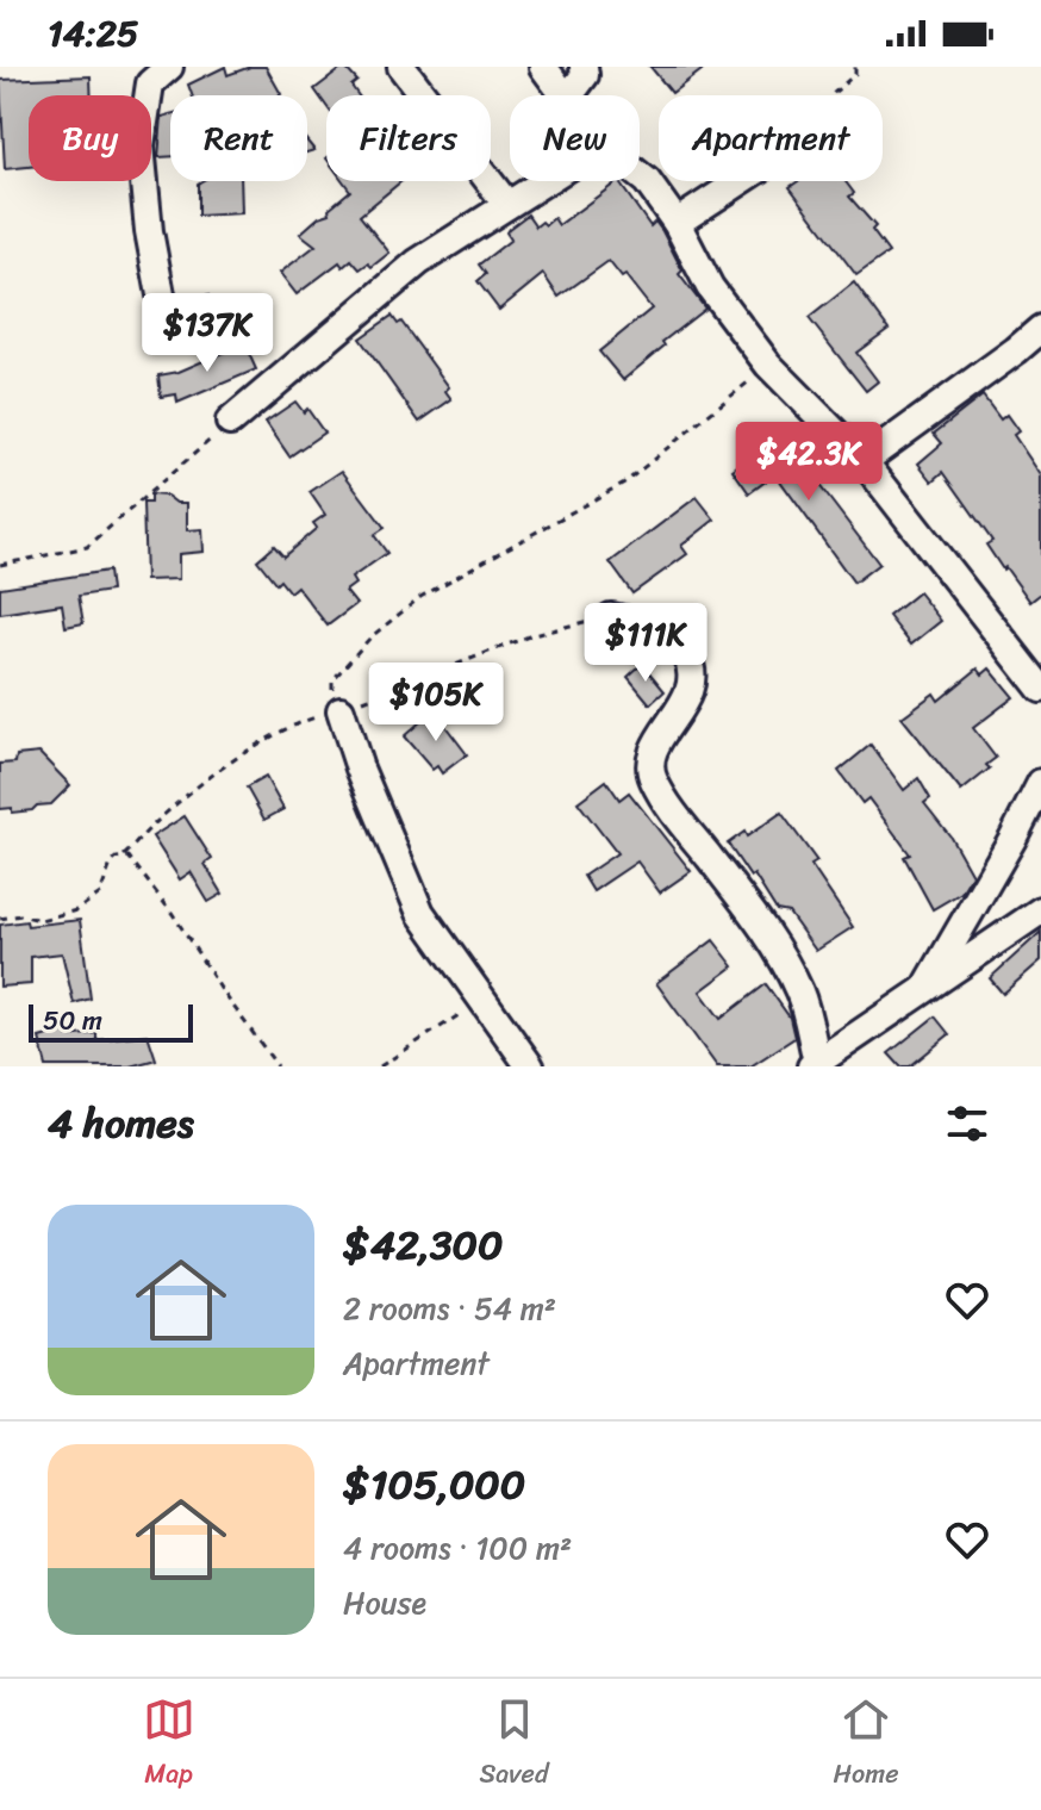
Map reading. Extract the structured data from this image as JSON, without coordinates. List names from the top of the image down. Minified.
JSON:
{"scale_bar":"50 m","page":{"status":"14:25","chip":["Buy","Rent","Filters","New","Apartment"],"price":["$137K","$42.3K","$111K","$105K"],"scale":"50 m","heading":"4 homes","list":[{"name":"$42,300","note":"2 rooms · 54 m² · Apartment"},{"name":"$105,000","note":"4 rooms · 100 m² · House"}],"tabs":["Map","Saved","Home"]}}
